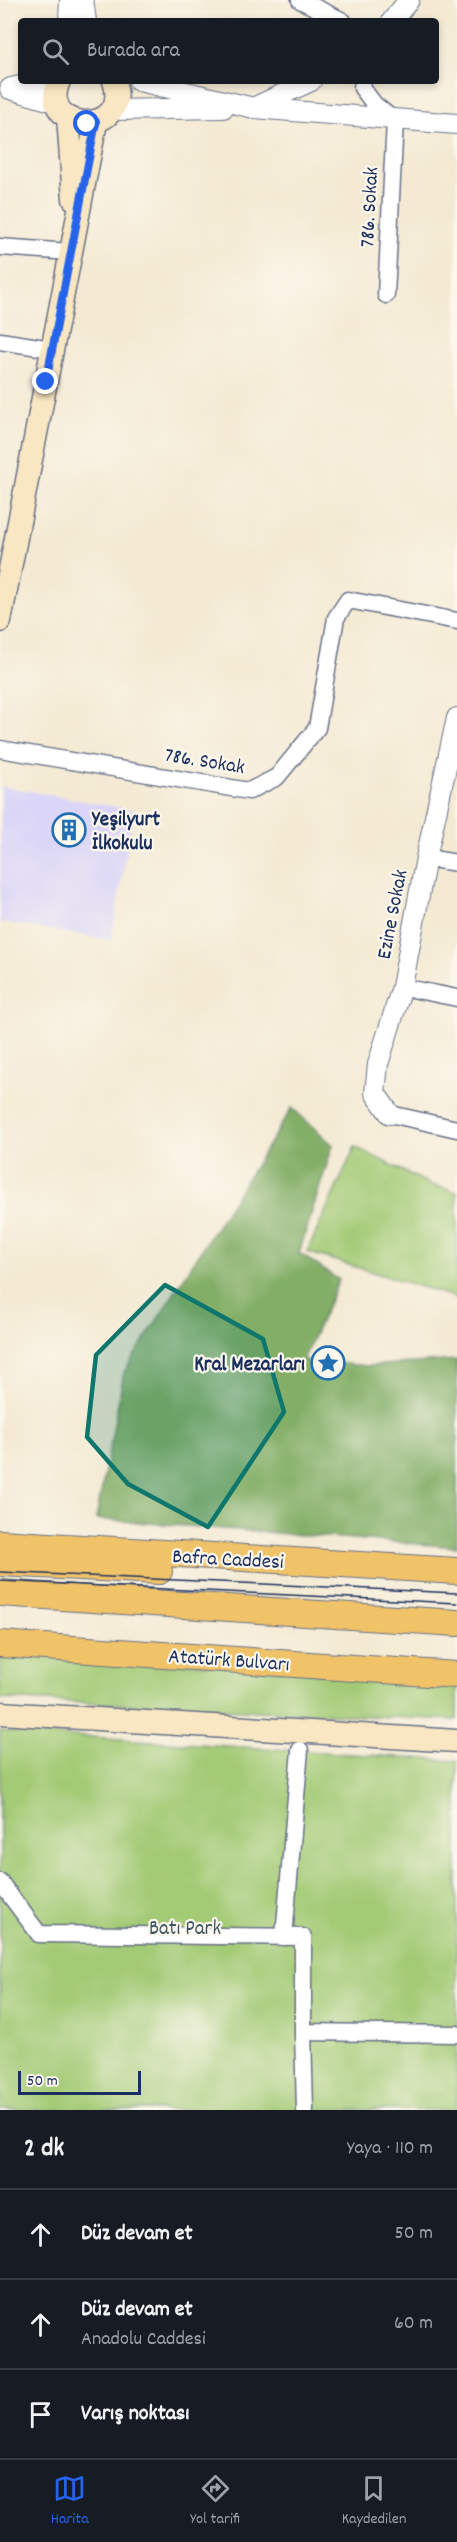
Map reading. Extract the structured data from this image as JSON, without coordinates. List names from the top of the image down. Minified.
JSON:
{"streets":{"main road":["Bafra Caddesi","Atatürk Bulvarı"],"street":["786. Sokak","Ezine Sokak"]},"parks":["Batı Park"],"places":{"building":["Yeşilyurt İlkokulu"],"place":["Kral Mezarları"]},"scale_bar":"50 m","page":{"search":"Burada ara","scale":"50 m","heading":["2 dk","Yaya · 110 m"],"list":[["Düz devam et","50 m"],["Düz devam et","Anadolu Caddesi","60 m"],"Varış noktası"],"nav":["Harita","Yol tarifi","Kaydedilen"]}}
